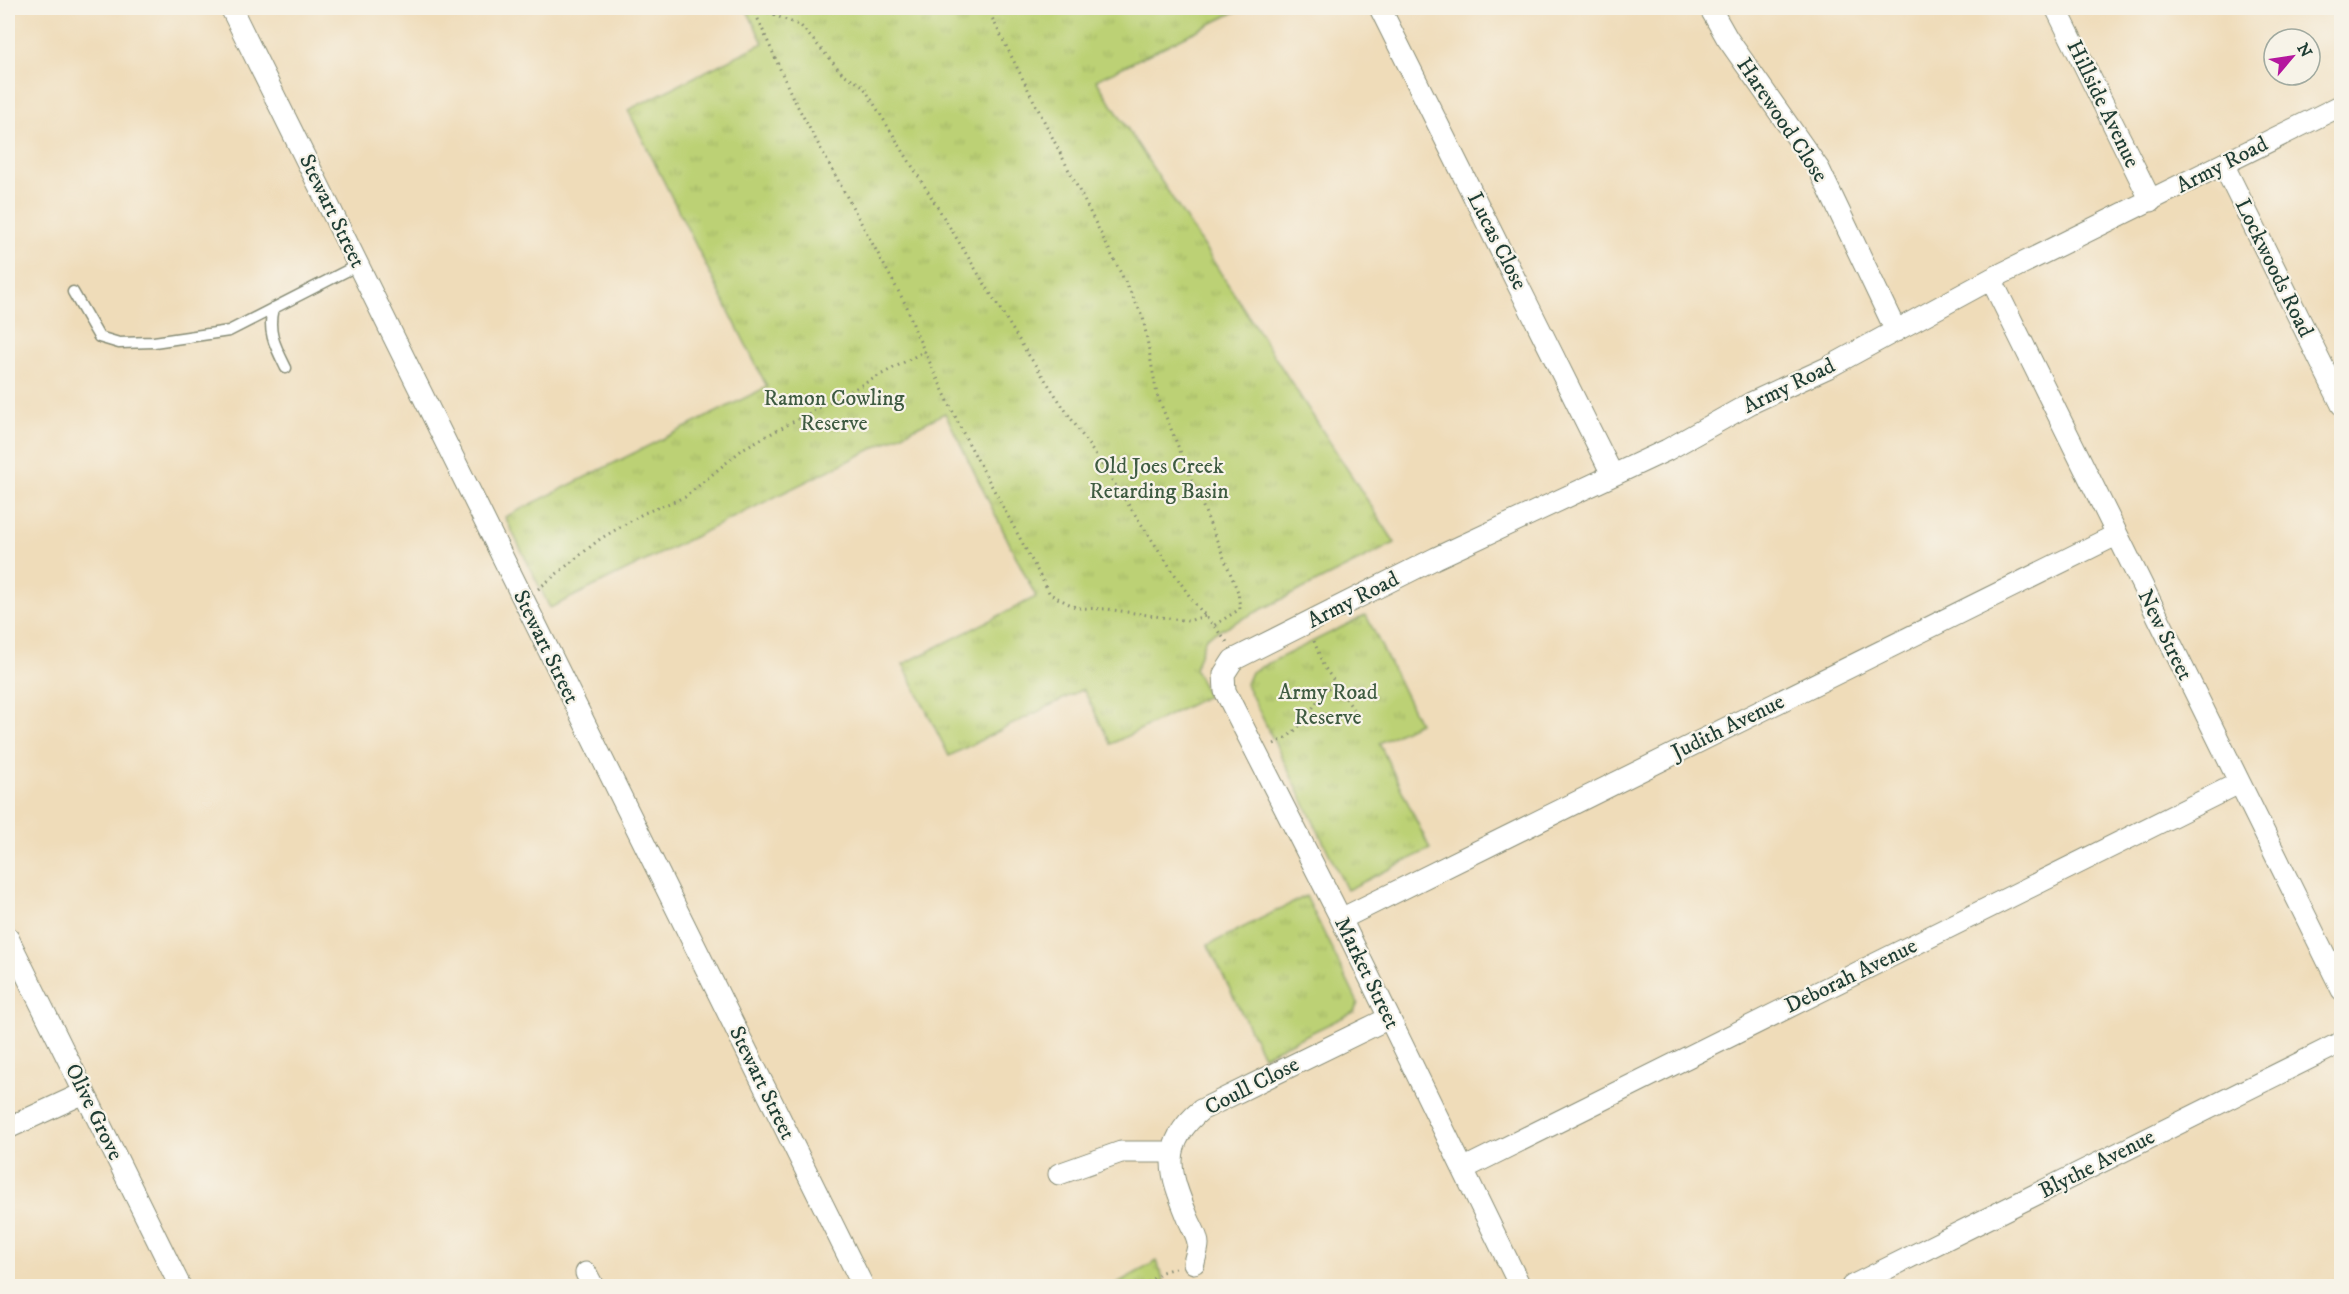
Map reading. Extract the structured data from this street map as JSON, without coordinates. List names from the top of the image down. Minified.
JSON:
{"streets":{"street":["Hillside Avenue","Harewood Close","Army Road","Stewart Street","Lucas Close","Lockwoods Road","New Street","Judith Avenue","Market Street","Deborah Avenue","Coull Close","Olive Grove","Blythe Avenue"]},"crossings":[["Hillside Avenue","Army Road"],["Harewood Close","Army Road"],["Army Road","Lucas Close"],["Army Road","Lockwoods Road"],["Army Road","New Street"],["Army Road","Market Street"],["New Street","Judith Avenue"],["New Street","Deborah Avenue"],["Judith Avenue","Market Street"],["Market Street","Deborah Avenue"],["Market Street","Coull Close"]],"parks":["Ramon Cowling Reserve","Old Joes Creek Retarding Basin","Army Road Reserve"],"north":"top right"}
